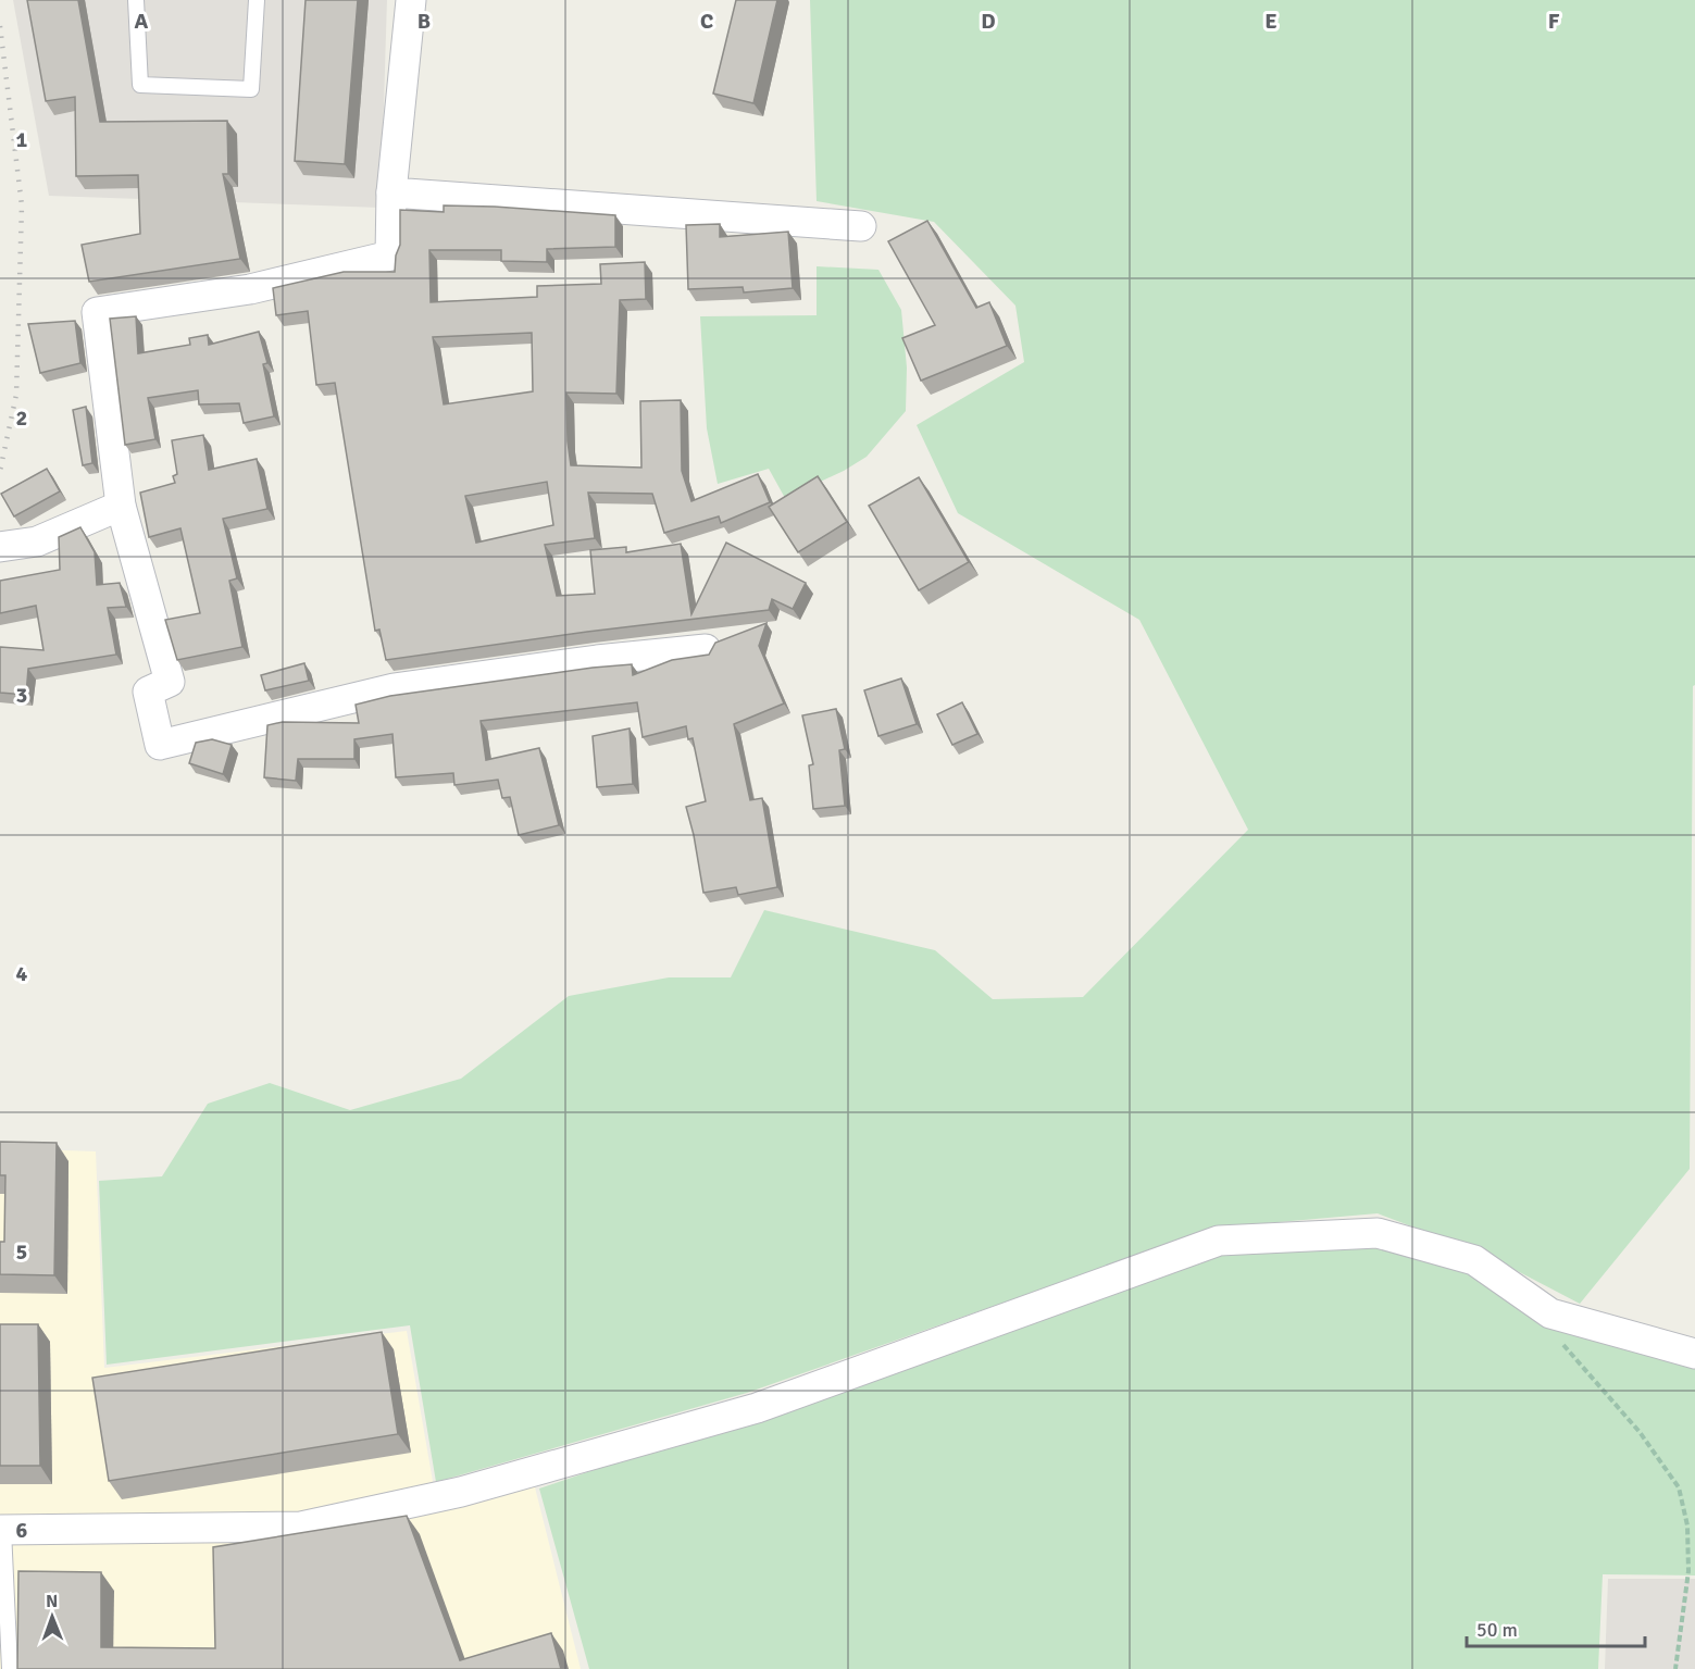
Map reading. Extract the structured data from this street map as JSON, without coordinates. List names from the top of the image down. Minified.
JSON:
{"scale_bar":"50 m","north":"top","grid":{"columns":["A","B","C","D","E","F"],"rows":["1","2","3","4","5","6"]}}
